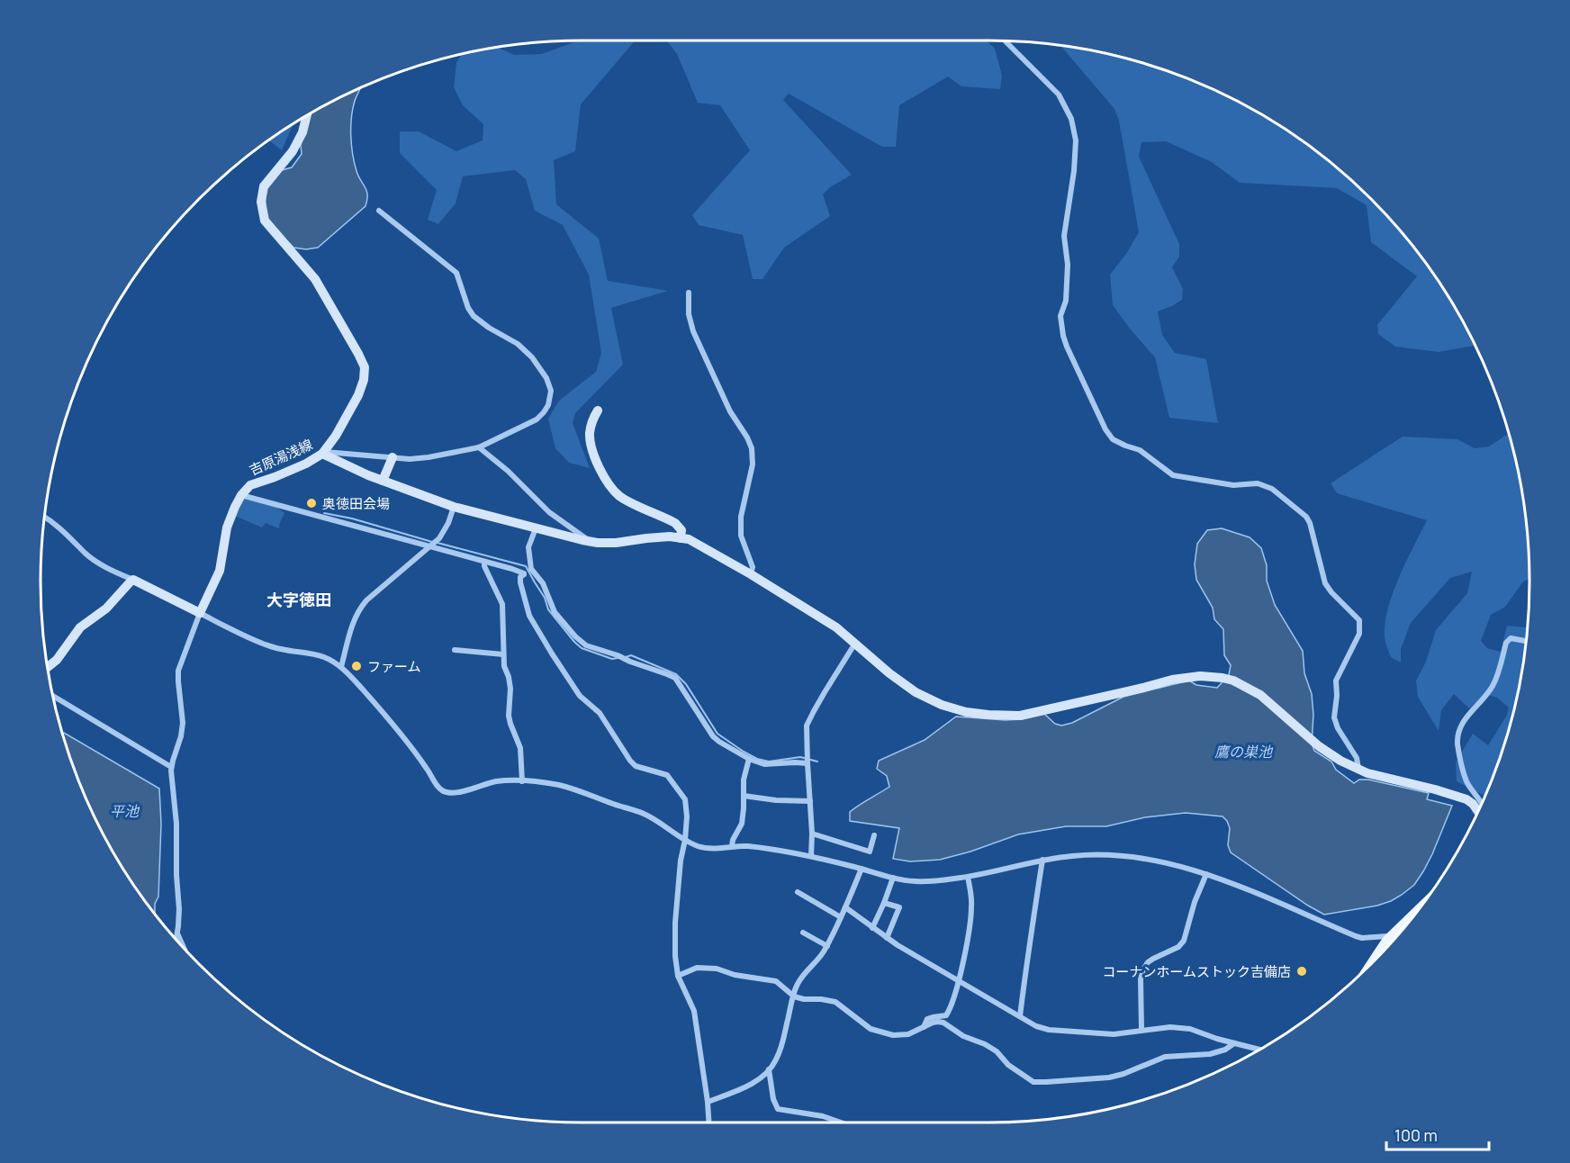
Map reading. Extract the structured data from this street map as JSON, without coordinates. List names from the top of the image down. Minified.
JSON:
{"streets":{"street":["吉原湯浅線"]},"districts":["大字徳田"],"water":["鷹の巣池","平池"],"places":["奥徳田会場","ファーム","コーナンホームストック吉備店"],"scale_bar":"100 m"}
